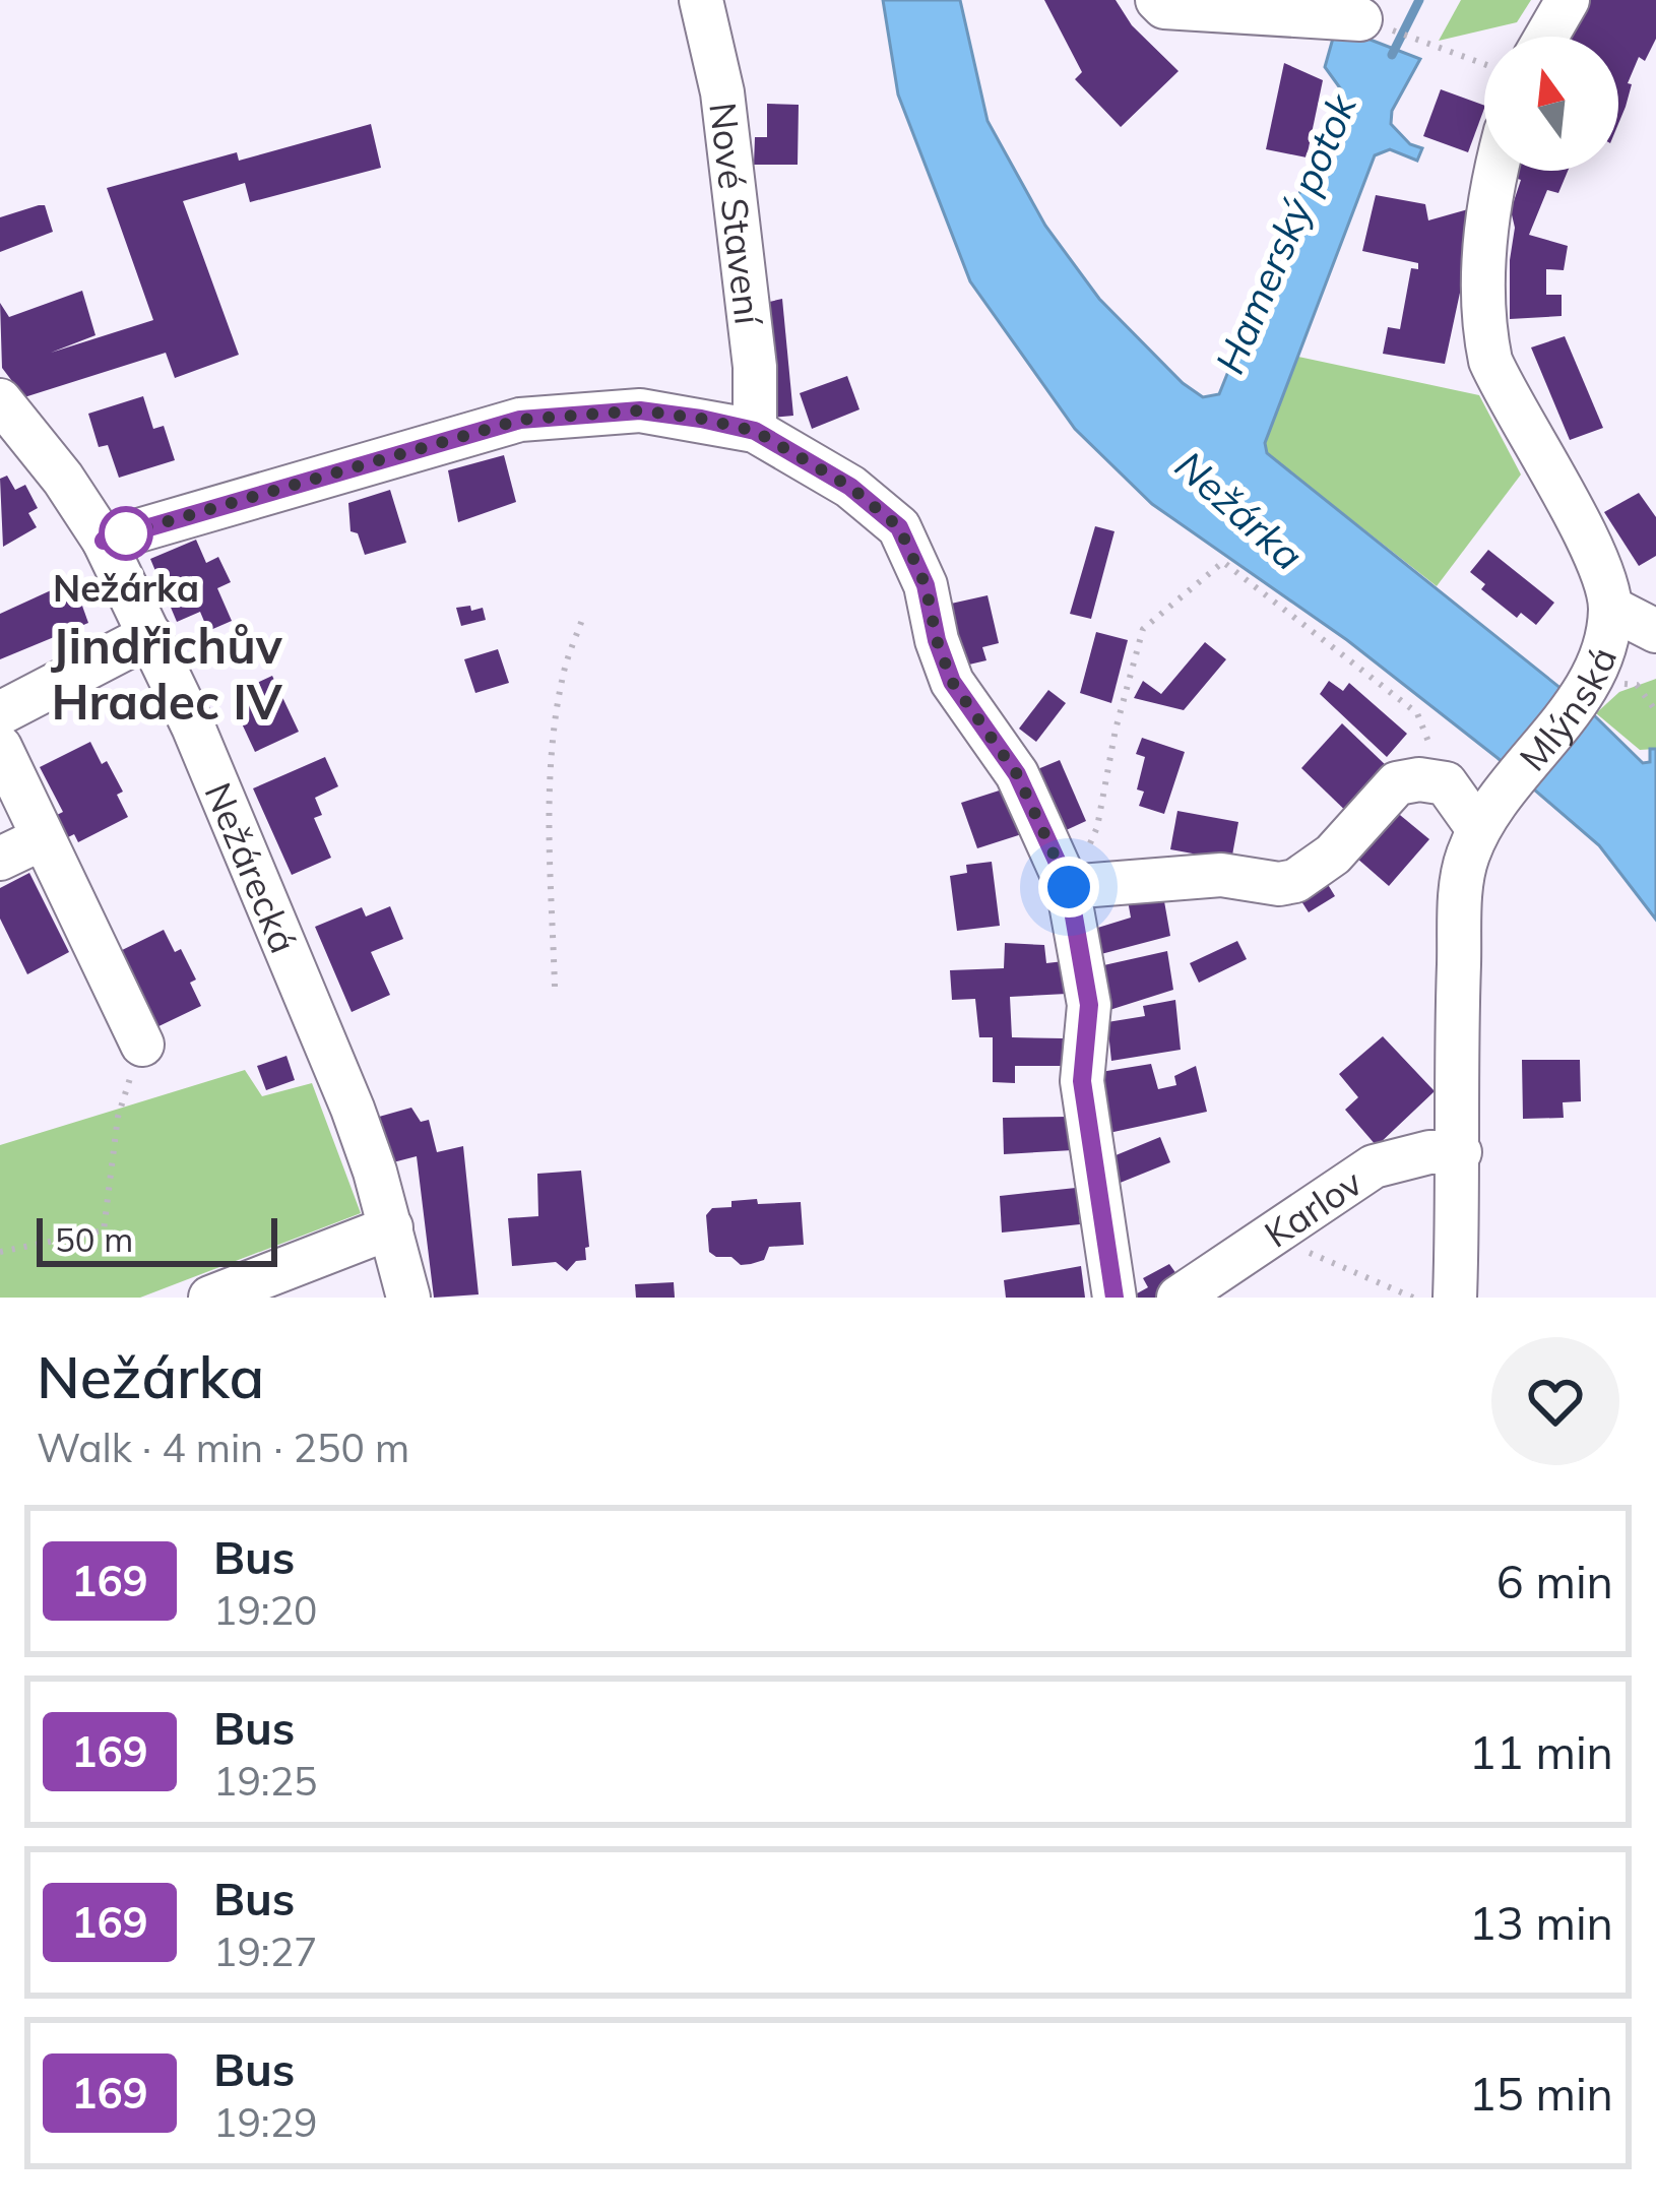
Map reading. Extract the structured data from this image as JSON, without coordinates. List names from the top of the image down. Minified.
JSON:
{"streets":{"street":["Nové Stavení","Mlýnská","Nežárecká","Karlov"]},"crossings":[["Mlýnská","Karlov"]],"districts":["Jindřichův Hradec IV"],"water":["Hamerský potok","Nežárka"],"places":["Nežárka"],"lines":["bus line 169"],"scale_bar":"50 m","north":"top","page":{"scale":"50 m","heading":["Nežárka","Walk · 4 min · 250 m"],"list":[{"mark":"169","name":"Bus","note":"19:20","value":"6 min"},{"mark":"169","name":"Bus","note":"19:25","value":"11 min"},{"mark":"169","name":"Bus","note":"19:27","value":"13 min"},{"mark":"169","name":"Bus","note":"19:29","value":"15 min"}]}}
